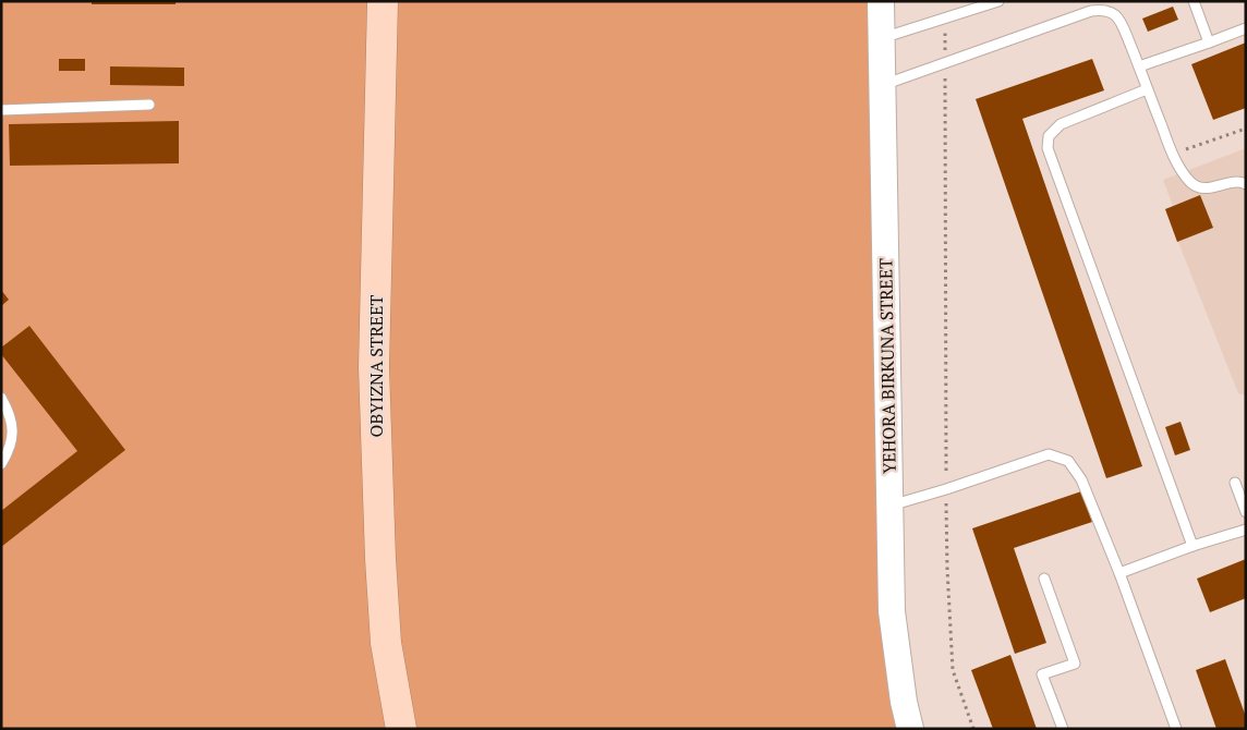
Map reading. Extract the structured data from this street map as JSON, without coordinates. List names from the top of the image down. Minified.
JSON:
{"streets":{"main road":["OBYIZNA STREET"],"street":["YEHORA BIRKUNA STREET"]}}
